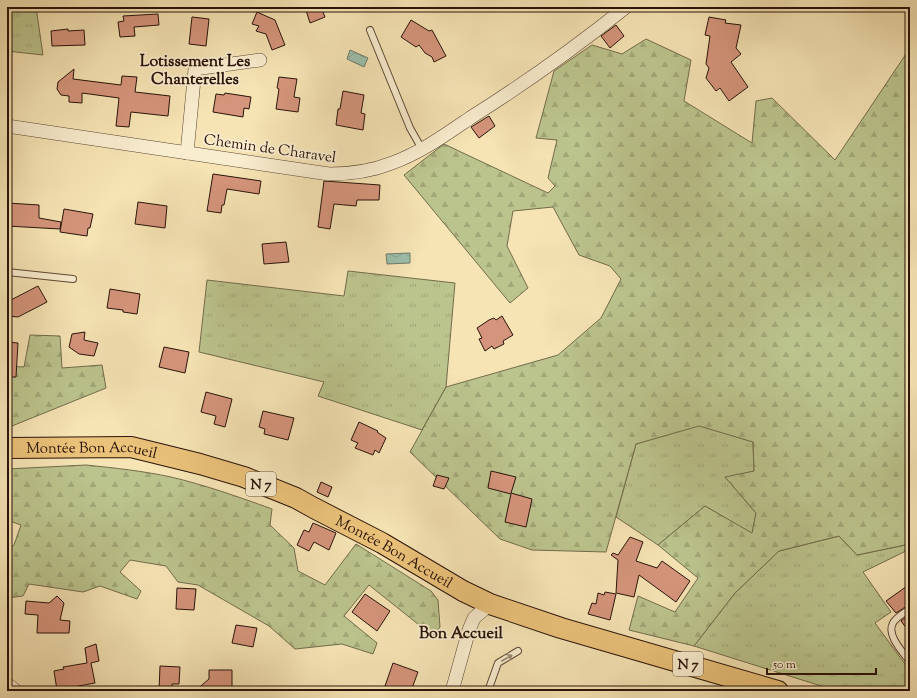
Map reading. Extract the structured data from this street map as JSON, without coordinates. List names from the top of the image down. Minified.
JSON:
{"streets":{"main road":["Montée Bon Accueil","N 7"],"street":["Chemin de Charavel"]},"districts":["Lotissement Les Chanterelles","Bon Accueil"],"scale_bar":"50 m"}
